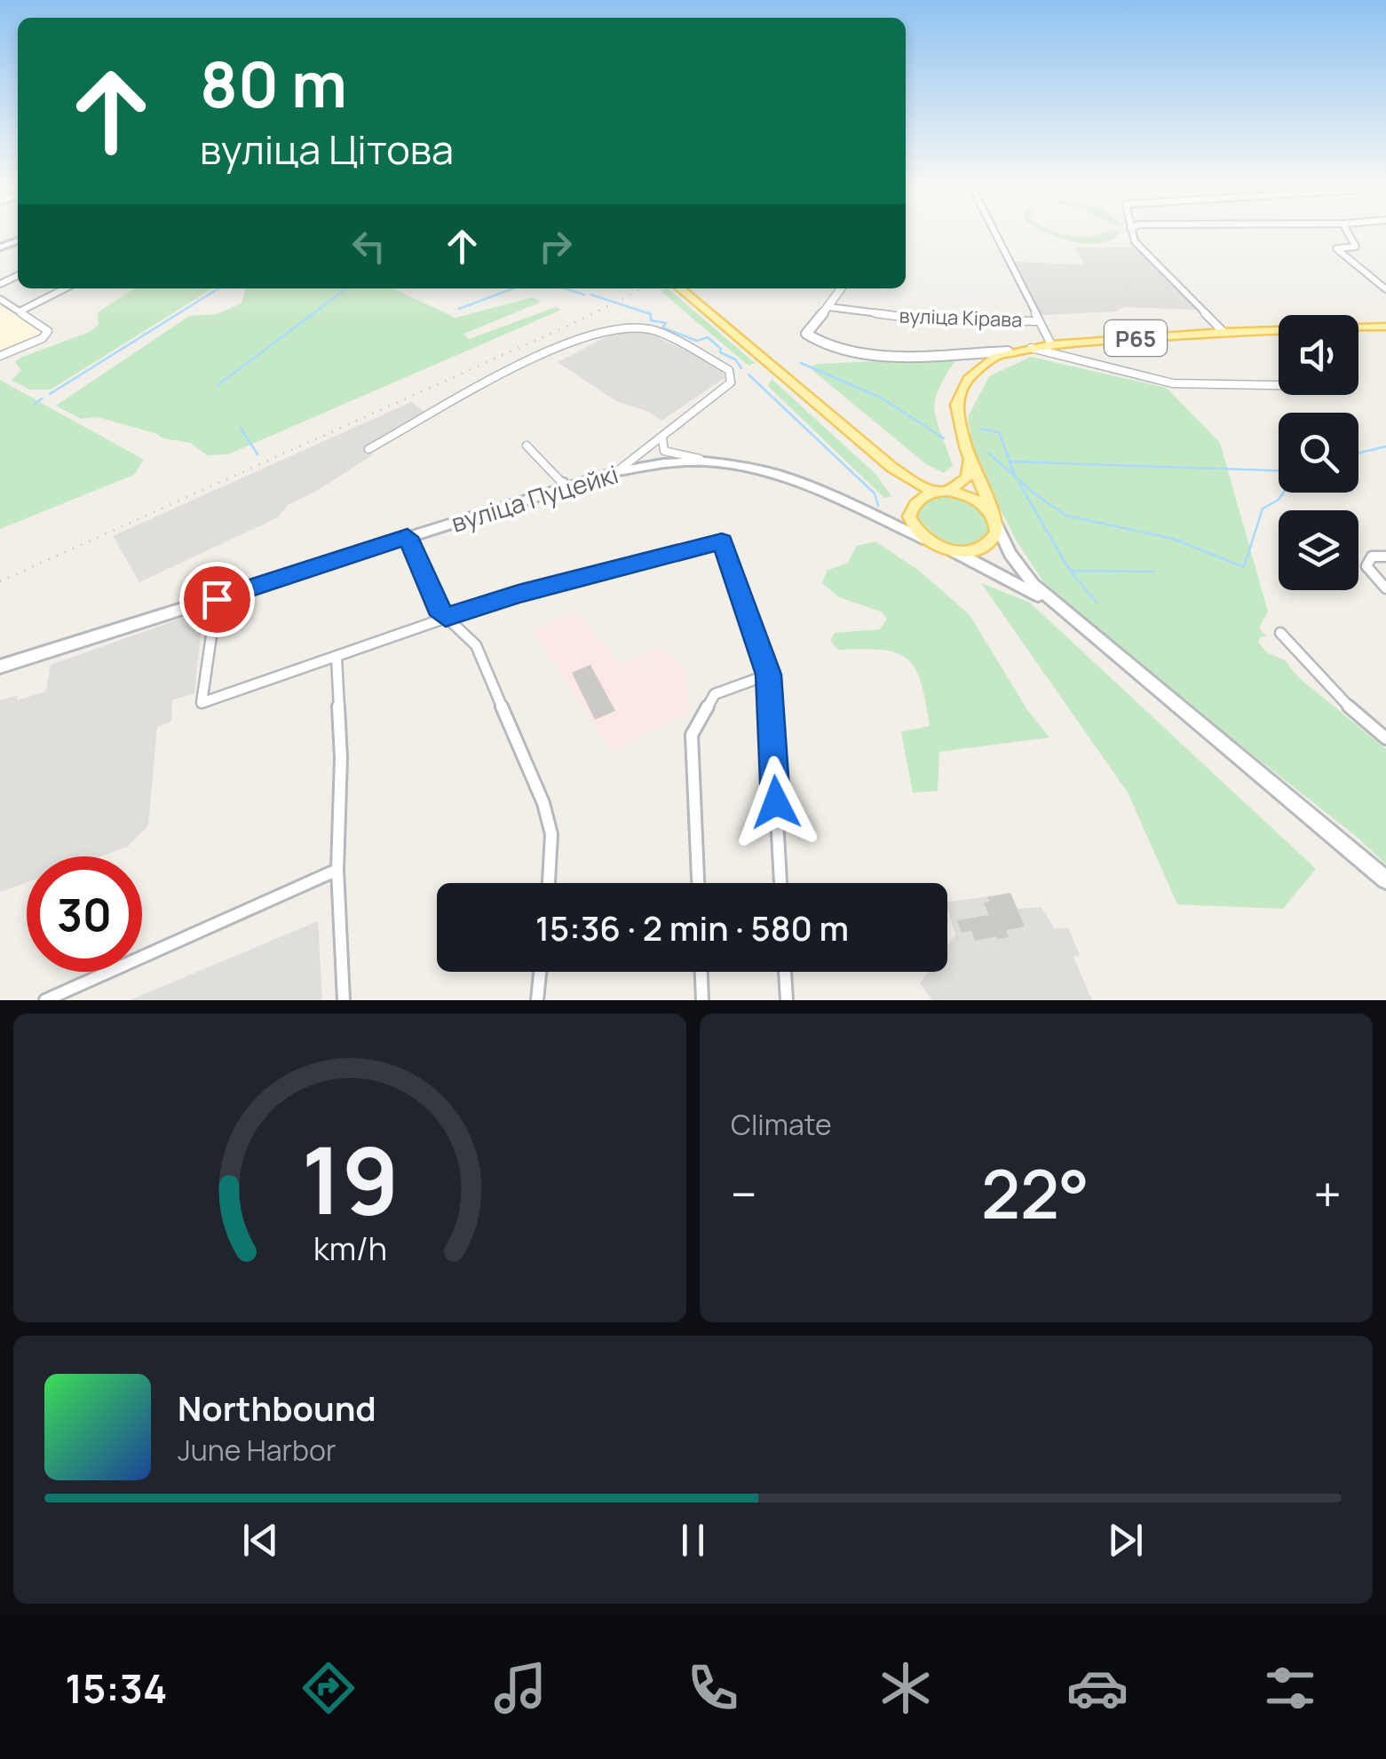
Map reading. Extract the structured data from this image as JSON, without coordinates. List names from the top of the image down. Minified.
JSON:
{"streets":{"main road":["Р65","вуліца Пуцейкі"],"street":["вуліца Кірава"]},"crossings":[["вуліца Кірава","Р65"],["Р65","вуліца Пуцейкі"]],"page":{"turn":["80 m","вуліца Цітова"],"limit":"30","trip":"15:36 · 2 min · 580 m","tile":"Climate","heat":["−","22°","+"],"song":["Northbound","June Harbor"],"tabs":"15:34","gauge":["19","km/h"]}}
